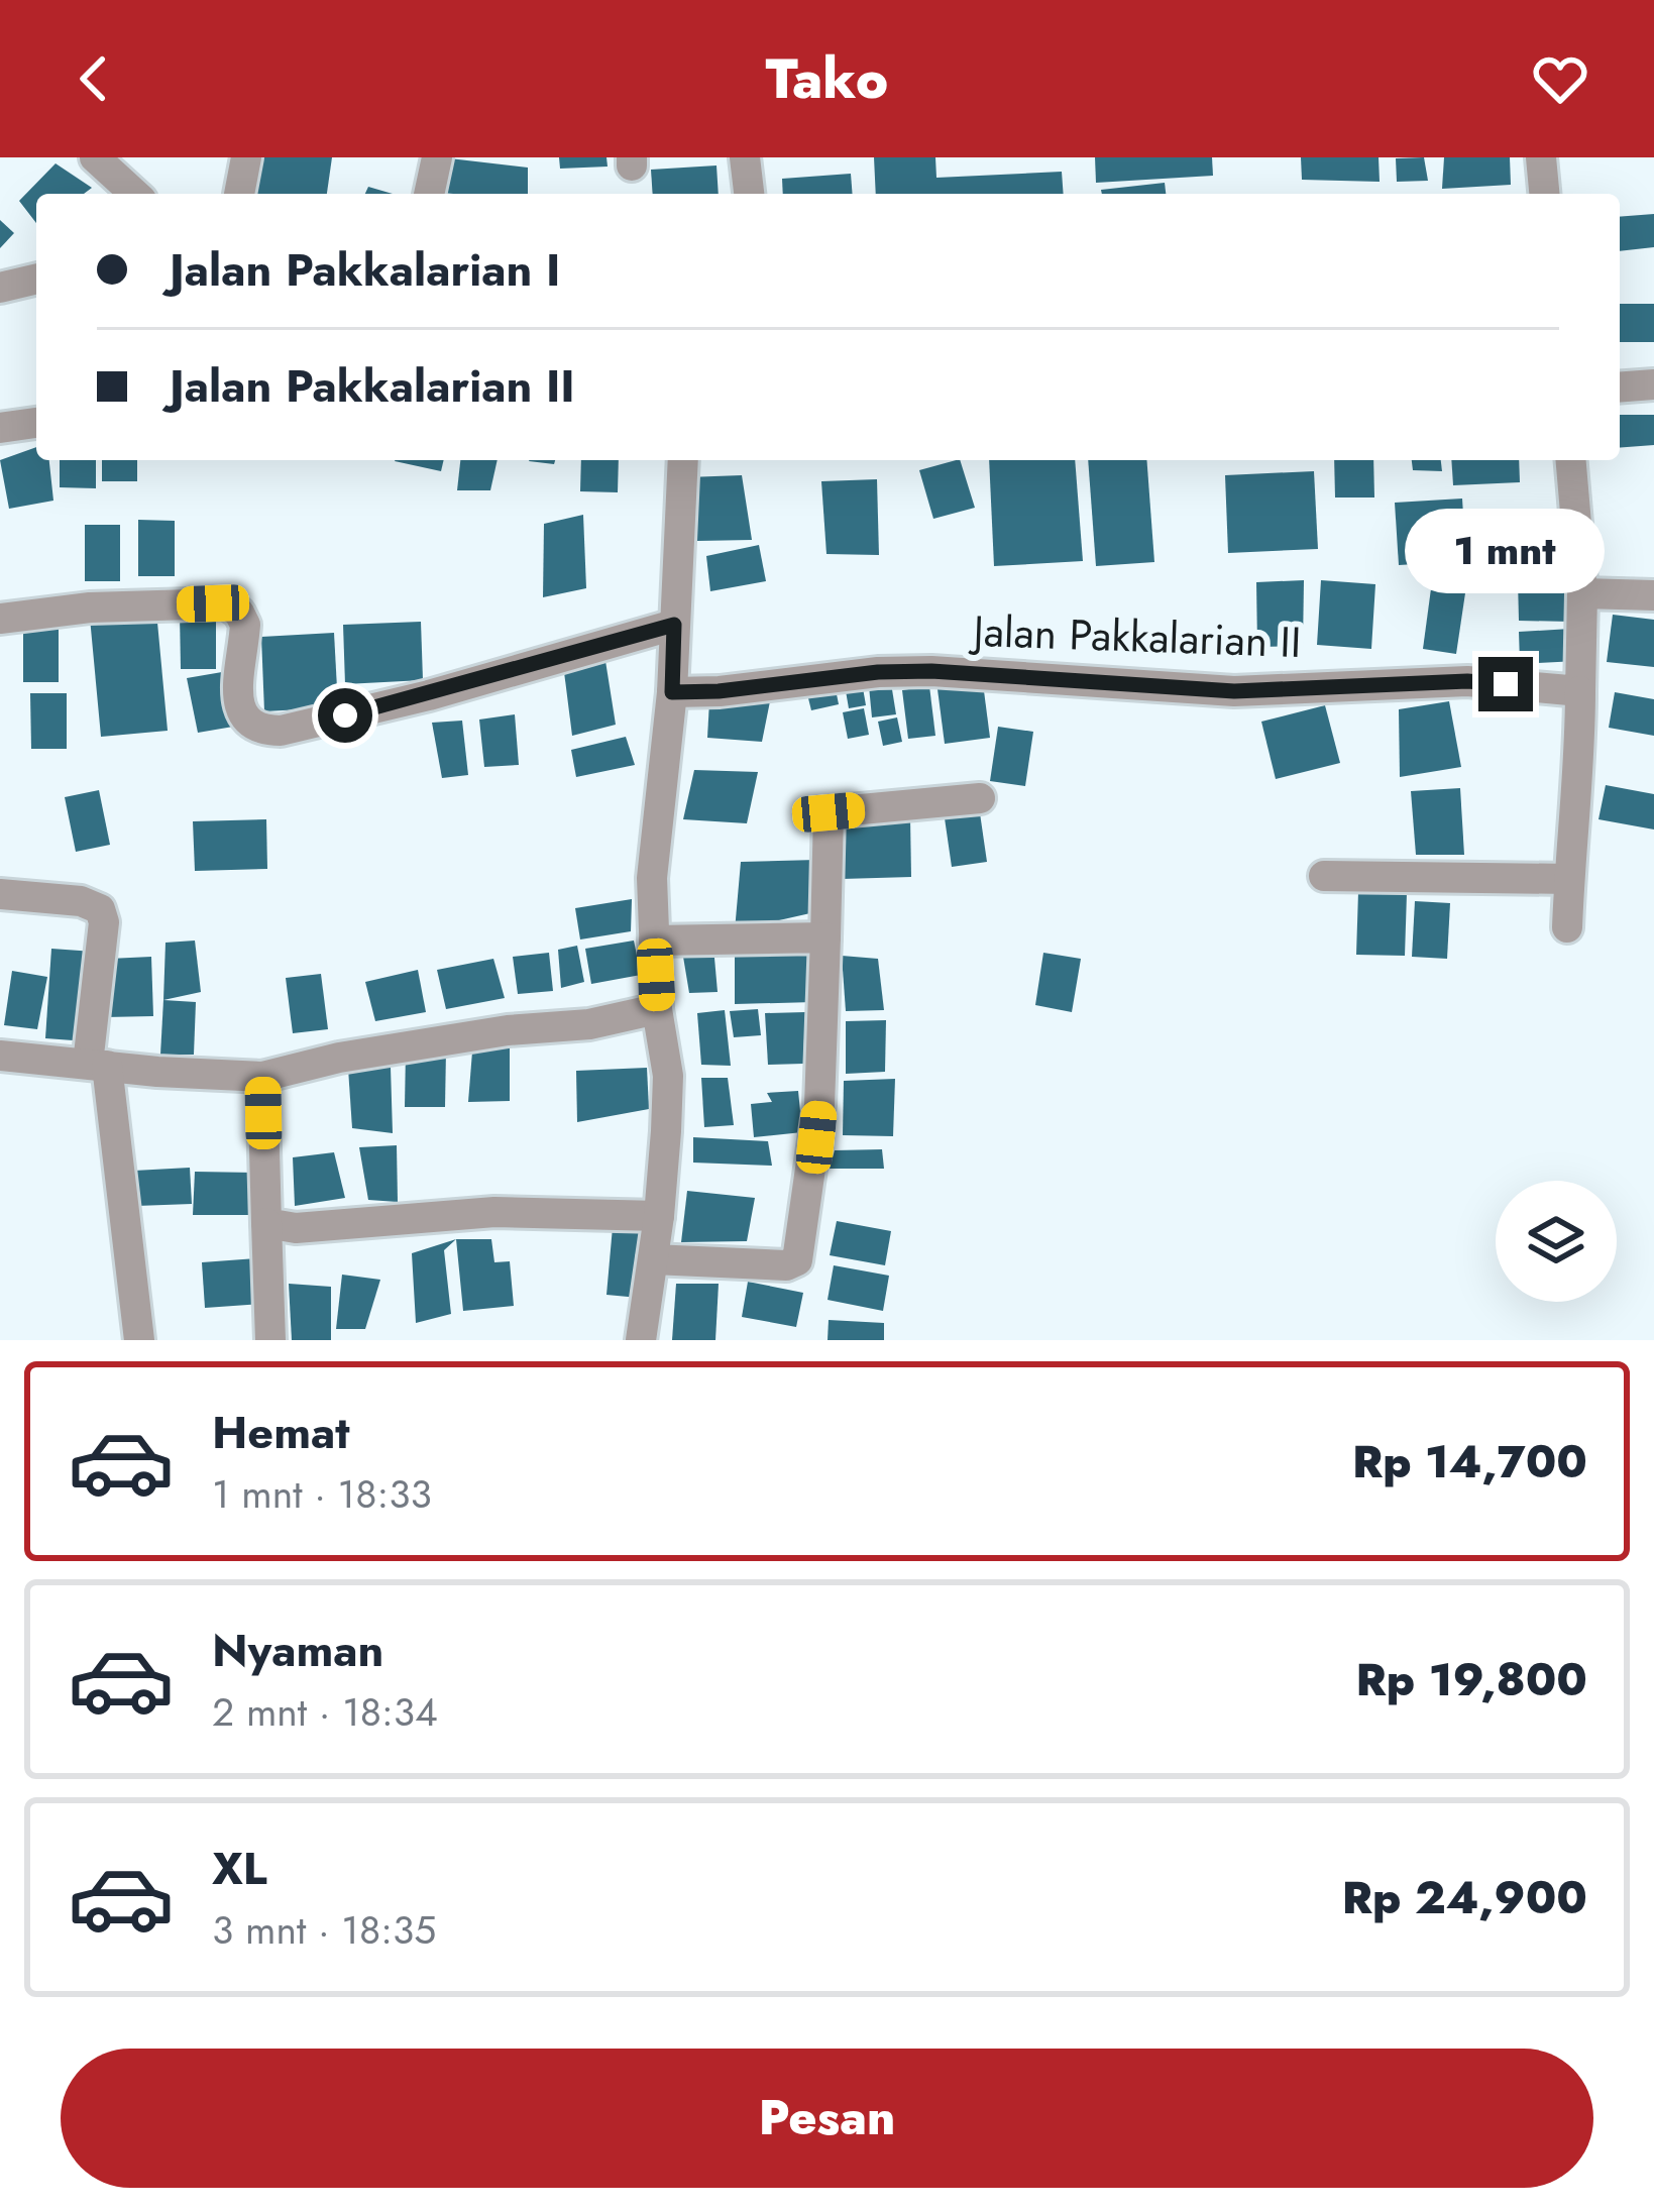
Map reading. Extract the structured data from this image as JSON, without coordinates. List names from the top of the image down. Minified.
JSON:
{"streets":{"street":["Jalan Pakkalarian II"]},"page":{"header":"Tako","banner":["Jalan Pakkalarian I","Jalan Pakkalarian II"],"bubble":"1 mnt","list":[{"name":"Hemat","note":"1 mnt · 18:33","value":"Rp 14,700"},{"name":"Nyaman","note":"2 mnt · 18:34","value":"Rp 19,800"},{"name":"XL","note":"3 mnt · 18:35","value":"Rp 24,900"}],"buttons":"Pesan"}}
